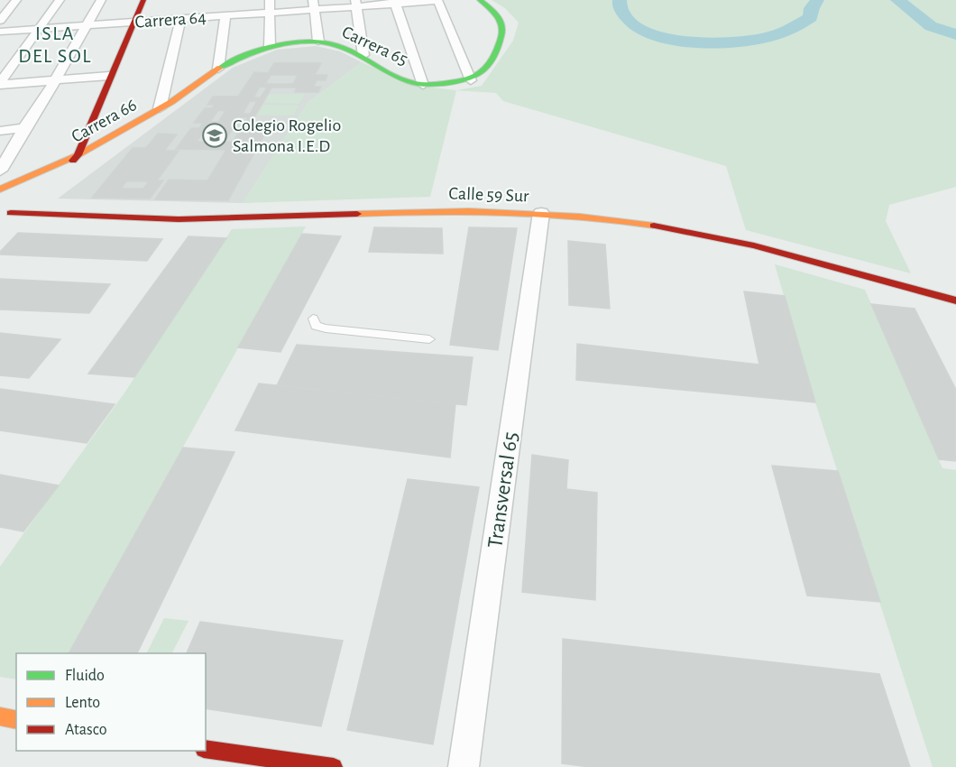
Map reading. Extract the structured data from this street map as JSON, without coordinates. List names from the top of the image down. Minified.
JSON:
{"streets":{"street":["Carrera 64","Carrera 65","Carrera 66","Calle 59 Sur","Transversal 65"]},"crossings":[["Carrera 65","Carrera 66"],["Calle 59 Sur","Transversal 65"]],"districts":["ISLA DEL SOL"],"places":{"school or university":["Colegio Rogelio Salmona I.E.D"]},"legend":["Fluido","Lento","Atasco"]}
